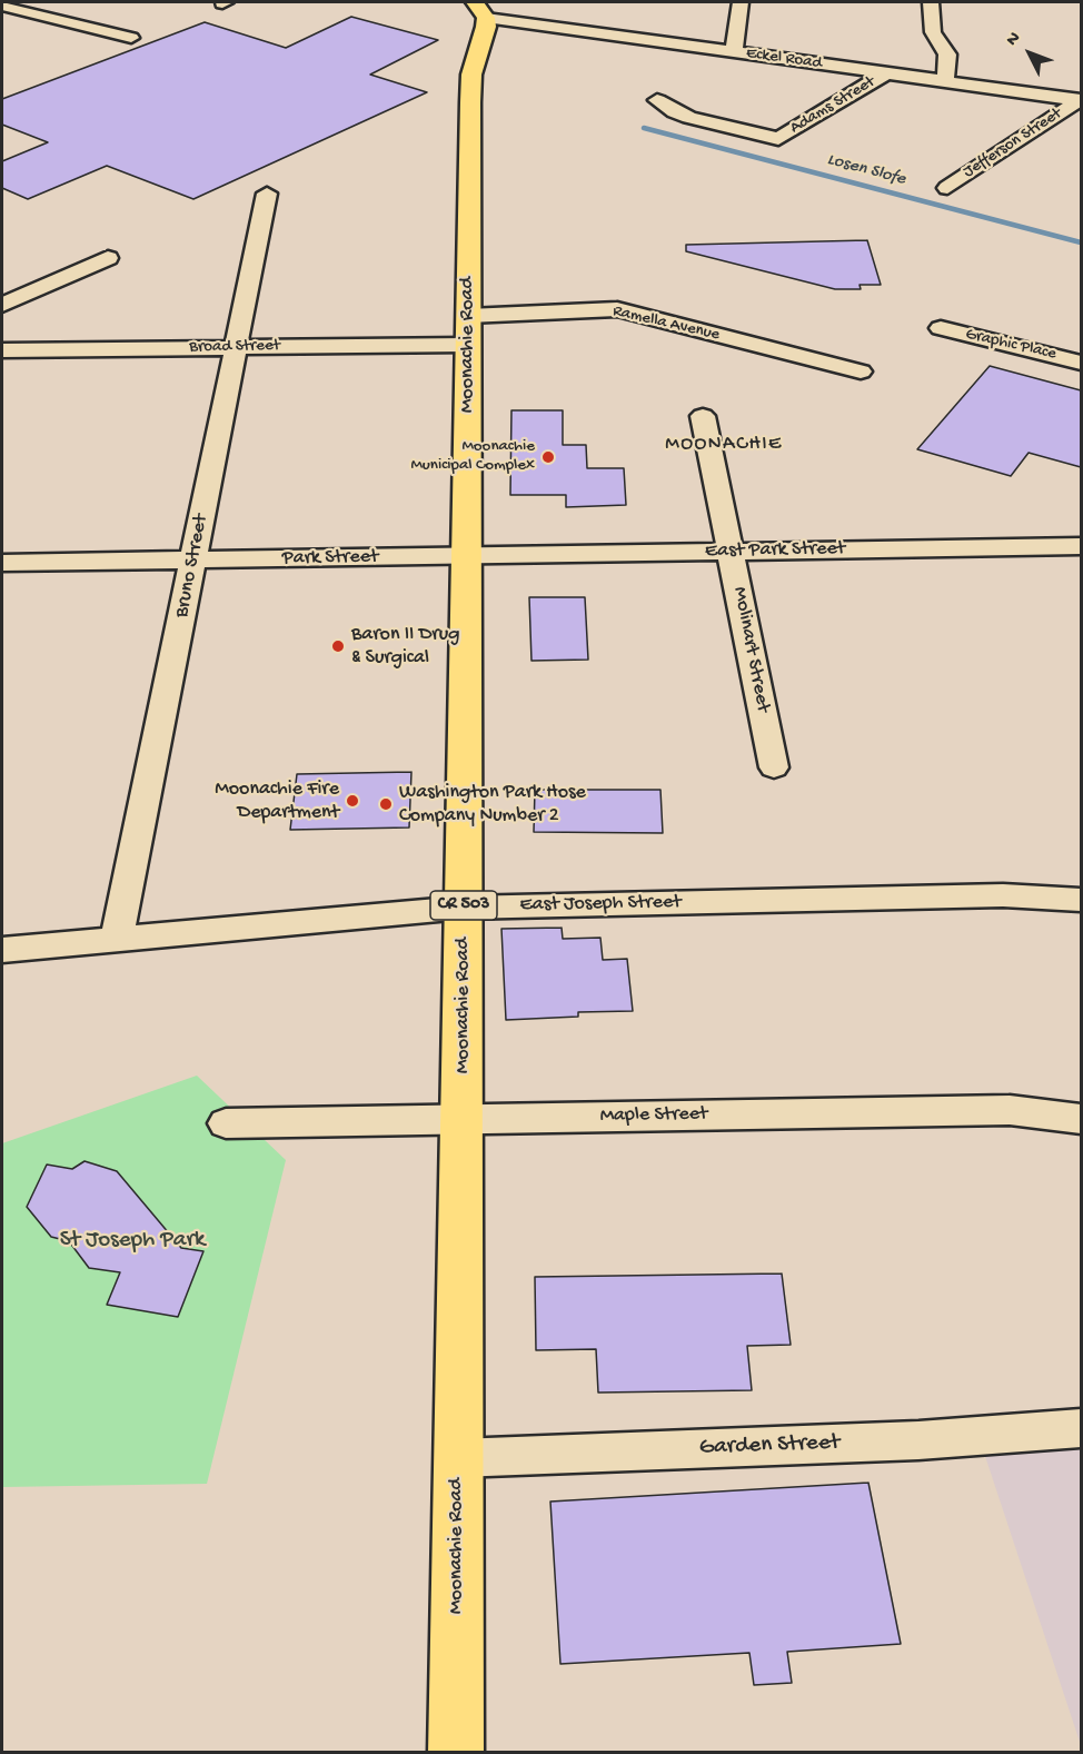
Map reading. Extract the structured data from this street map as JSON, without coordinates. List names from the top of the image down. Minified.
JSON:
{"streets":{"main road":["Moonachie Road","CR 503"],"street":["Eckel Road","Adams Street","Jefferson Street","Ramella Avenue","Graphic Place","Broad Street","East Park Street","Park Street","Bruno Street","Molinart Street","East Joseph Street","Maple Street","Garden Street"]},"crossings":[["Eckel Road","Adams Street"],["Eckel Road","Jefferson Street"],["Eckel Road","Moonachie Road"],["Ramella Avenue","Moonachie Road"],["Ramella Avenue","Broad Street"],["Moonachie Road","Broad Street"],["Moonachie Road","East Park Street"],["Moonachie Road","Park Street"],["Moonachie Road","East Joseph Street"],["Moonachie Road","Maple Street"],["Moonachie Road","Garden Street"],["Broad Street","Bruno Street"],["East Park Street","Park Street"],["East Park Street","Molinart Street"],["Park Street","Bruno Street"],["Bruno Street","East Joseph Street"]],"districts":["MOONACHIE"],"water":["Losen Slofe"],"parks":["St Joseph Park"],"places":["Moonachie Municipal Complex","Baron II Drug & Surgical","Moonachie Fire Department","Washington Park Hose Company Number 2"],"north":"top left"}
